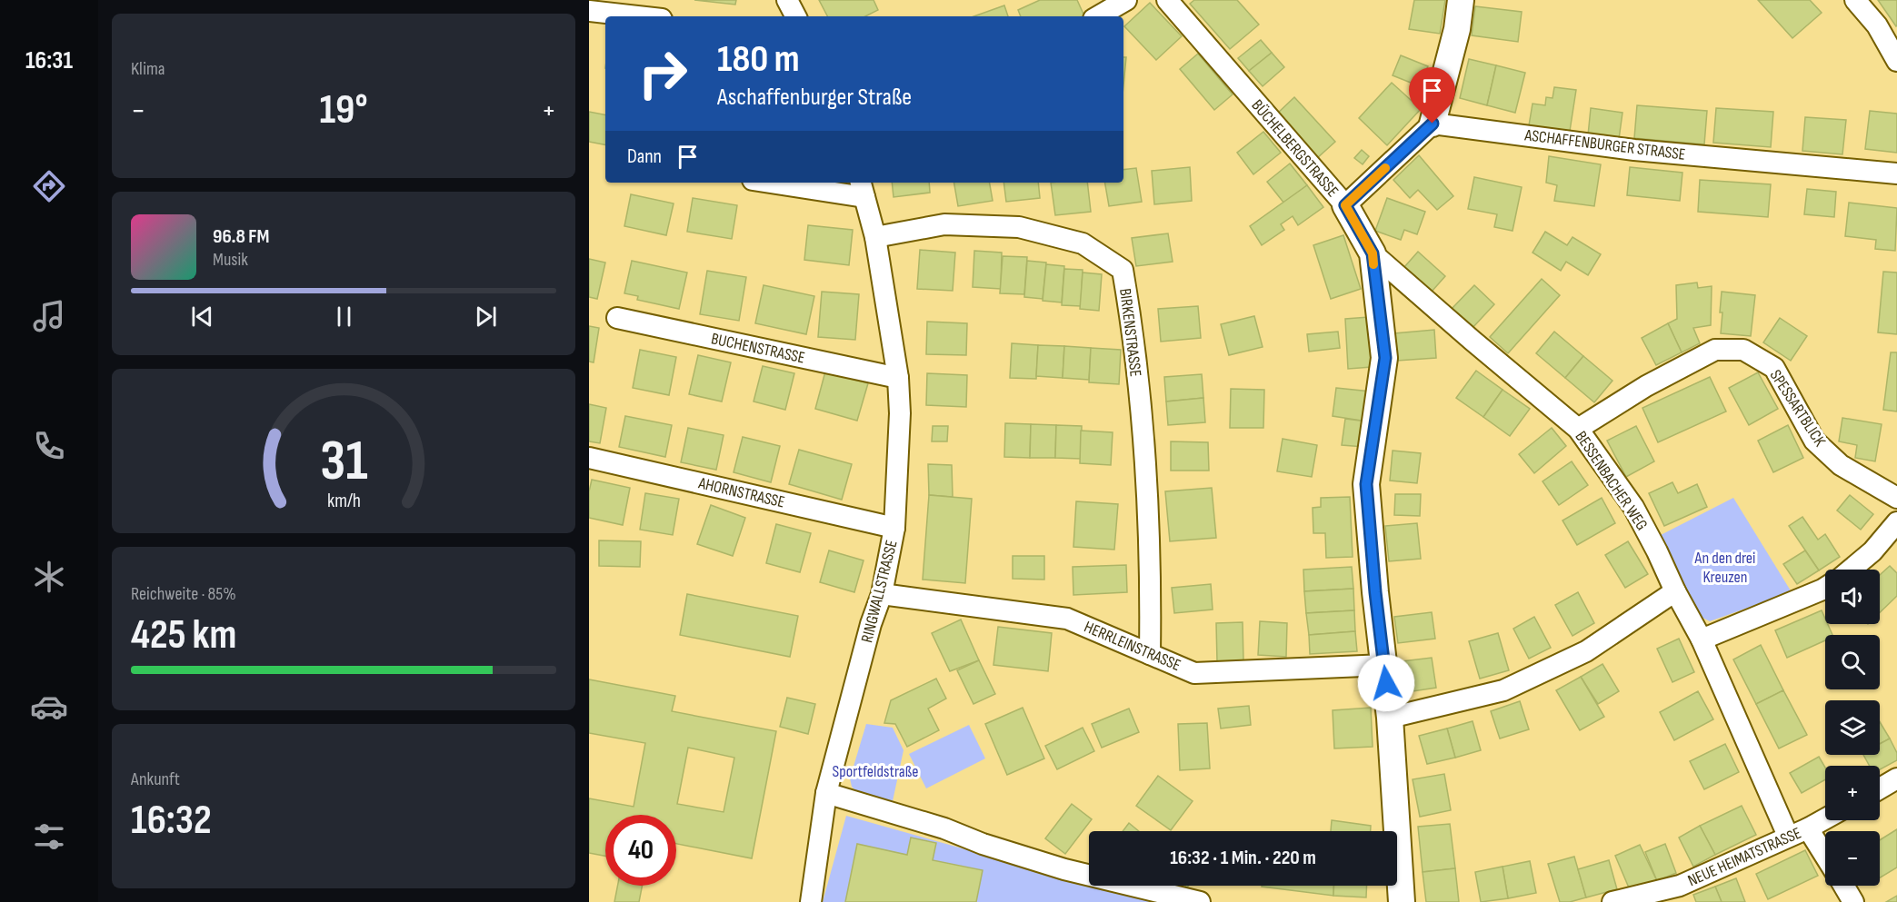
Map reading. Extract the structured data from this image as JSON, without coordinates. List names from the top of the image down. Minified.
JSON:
{"streets":{"street":["ASCHAFFENBURGER STRASSE","BÜCHELBERGSTRASSE","BIRKENSTRASSE","BUCHENSTRASSE","SPESSARTBLICK","BESSENBACHER WEG","AHORNSTRASSE","RINGWALLSTRASSE","HERRLEINSTRASSE","NEUE HEIMATSTRASSE"]},"crossings":[["BÜCHELBERGSTRASSE","BESSENBACHER WEG"],["BÜCHELBERGSTRASSE","HERRLEINSTRASSE"],["BIRKENSTRASSE","RINGWALLSTRASSE"],["BIRKENSTRASSE","HERRLEINSTRASSE"],["BUCHENSTRASSE","RINGWALLSTRASSE"],["SPESSARTBLICK","BESSENBACHER WEG"],["BESSENBACHER WEG","NEUE HEIMATSTRASSE"],["AHORNSTRASSE","RINGWALLSTRASSE"],["RINGWALLSTRASSE","HERRLEINSTRASSE"]],"parks":["An den drei Kreuzen","Sportfeldstraße"],"page":{"tabs":"16:31","tile":["Klima",["Reichweite · 85%","425 km"],["Ankunft","16:32"]],"turn":["180 m","Aschaffenburger Straße"],"heat":["−","19°","+"],"then":"Dann","song":["96.8 FM","Musik"],"map_buttons":["+","−"],"limit":"40","trip":"16:32 · 1 Min. · 220 m","gauge":["31","km/h"]}}
